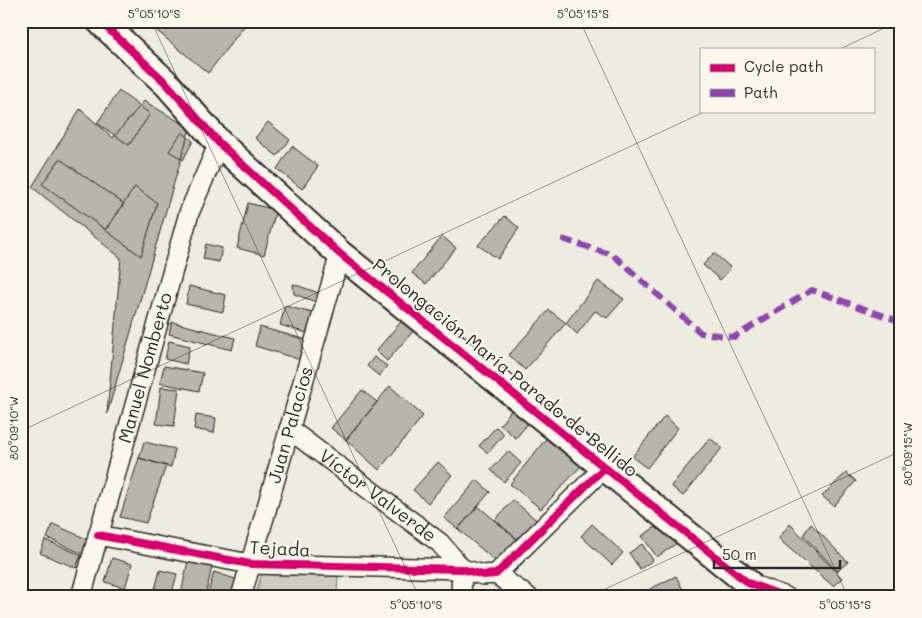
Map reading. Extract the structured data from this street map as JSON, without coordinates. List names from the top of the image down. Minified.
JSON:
{"streets":{"street":["Manuel Nomberto","Prolongación María Parado de Bellido","Juan Palacios","Víctor Valverde","Tejada"]},"crossings":[["Manuel Nomberto","Prolongación María Parado de Bellido"],["Manuel Nomberto","Tejada"],["Prolongación María Parado de Bellido","Juan Palacios"],["Juan Palacios","Víctor Valverde"],["Juan Palacios","Tejada"],["Víctor Valverde","Tejada"]],"legend":["Cycle path","Path"],"scale_bar":"50 m","coordinates":["5°05'10\"S","5°05'15\"S","80°09'10\"W","80°09'15\"W"]}
